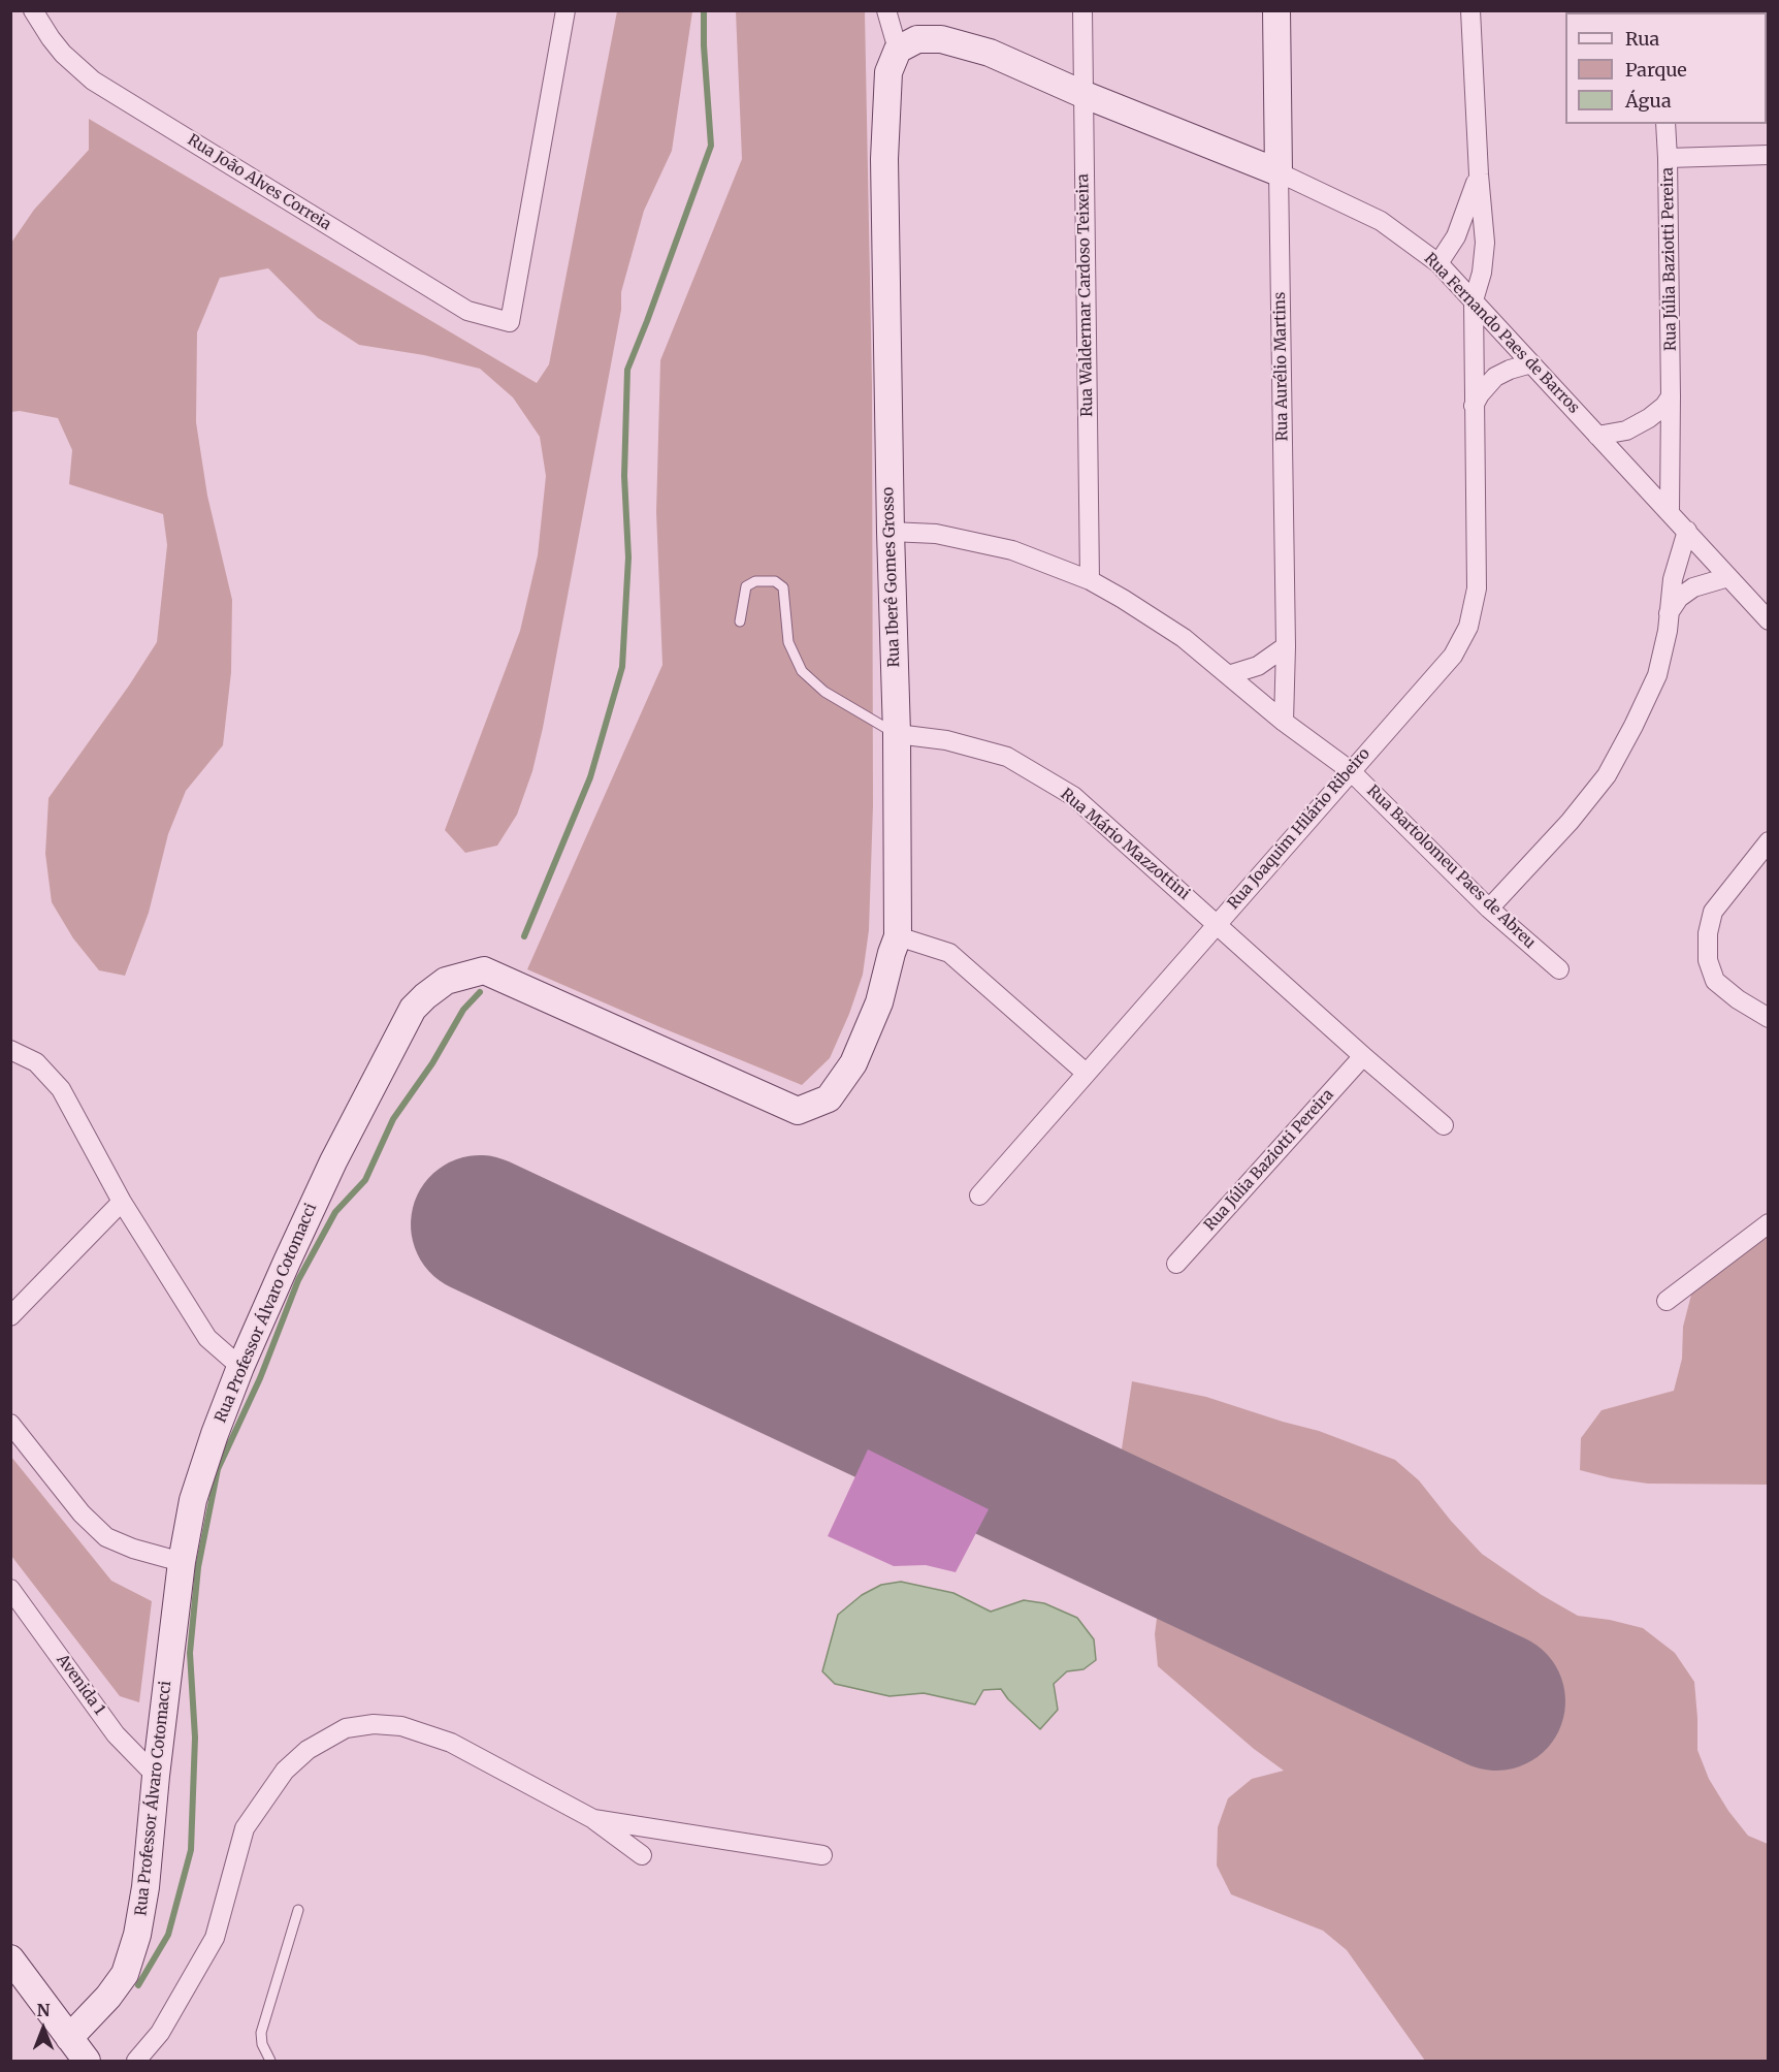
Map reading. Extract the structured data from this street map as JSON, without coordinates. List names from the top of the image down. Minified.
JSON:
{"streets":{"street":["Rua João Alves Correia","Rua Júlia Baziotti Pereira","Rua Waldermar Cardoso Teixeira","Rua Fernando Paes de Barros","Rua Aurélio Martins","Rua Iberê Gomes Grosso","Rua Joaquim Hilário Ribeiro","Rua Mário Mazzottini","Rua Bartolomeu Paes de Abreu","Rua Professor Álvaro Cotomacci","Avenida 1"]},"crossings":[["Rua Júlia Baziotti Pereira","Rua Fernando Paes de Barros"],["Rua Júlia Baziotti Pereira","Rua Mário Mazzottini"],["Rua Waldermar Cardoso Teixeira","Rua Fernando Paes de Barros"],["Rua Waldermar Cardoso Teixeira","Rua Bartolomeu Paes de Abreu"],["Rua Fernando Paes de Barros","Rua Aurélio Martins"],["Rua Fernando Paes de Barros","Rua Iberê Gomes Grosso"],["Rua Fernando Paes de Barros","Rua Joaquim Hilário Ribeiro"],["Rua Aurélio Martins","Rua Bartolomeu Paes de Abreu"],["Rua Iberê Gomes Grosso","Rua Mário Mazzottini"],["Rua Iberê Gomes Grosso","Rua Bartolomeu Paes de Abreu"],["Rua Iberê Gomes Grosso","Rua Professor Álvaro Cotomacci"],["Rua Joaquim Hilário Ribeiro","Rua Mário Mazzottini"],["Rua Joaquim Hilário Ribeiro","Rua Bartolomeu Paes de Abreu"],["Rua Professor Álvaro Cotomacci","Avenida 1"]],"legend":["Rua","Parque","Água"],"north":"top"}
